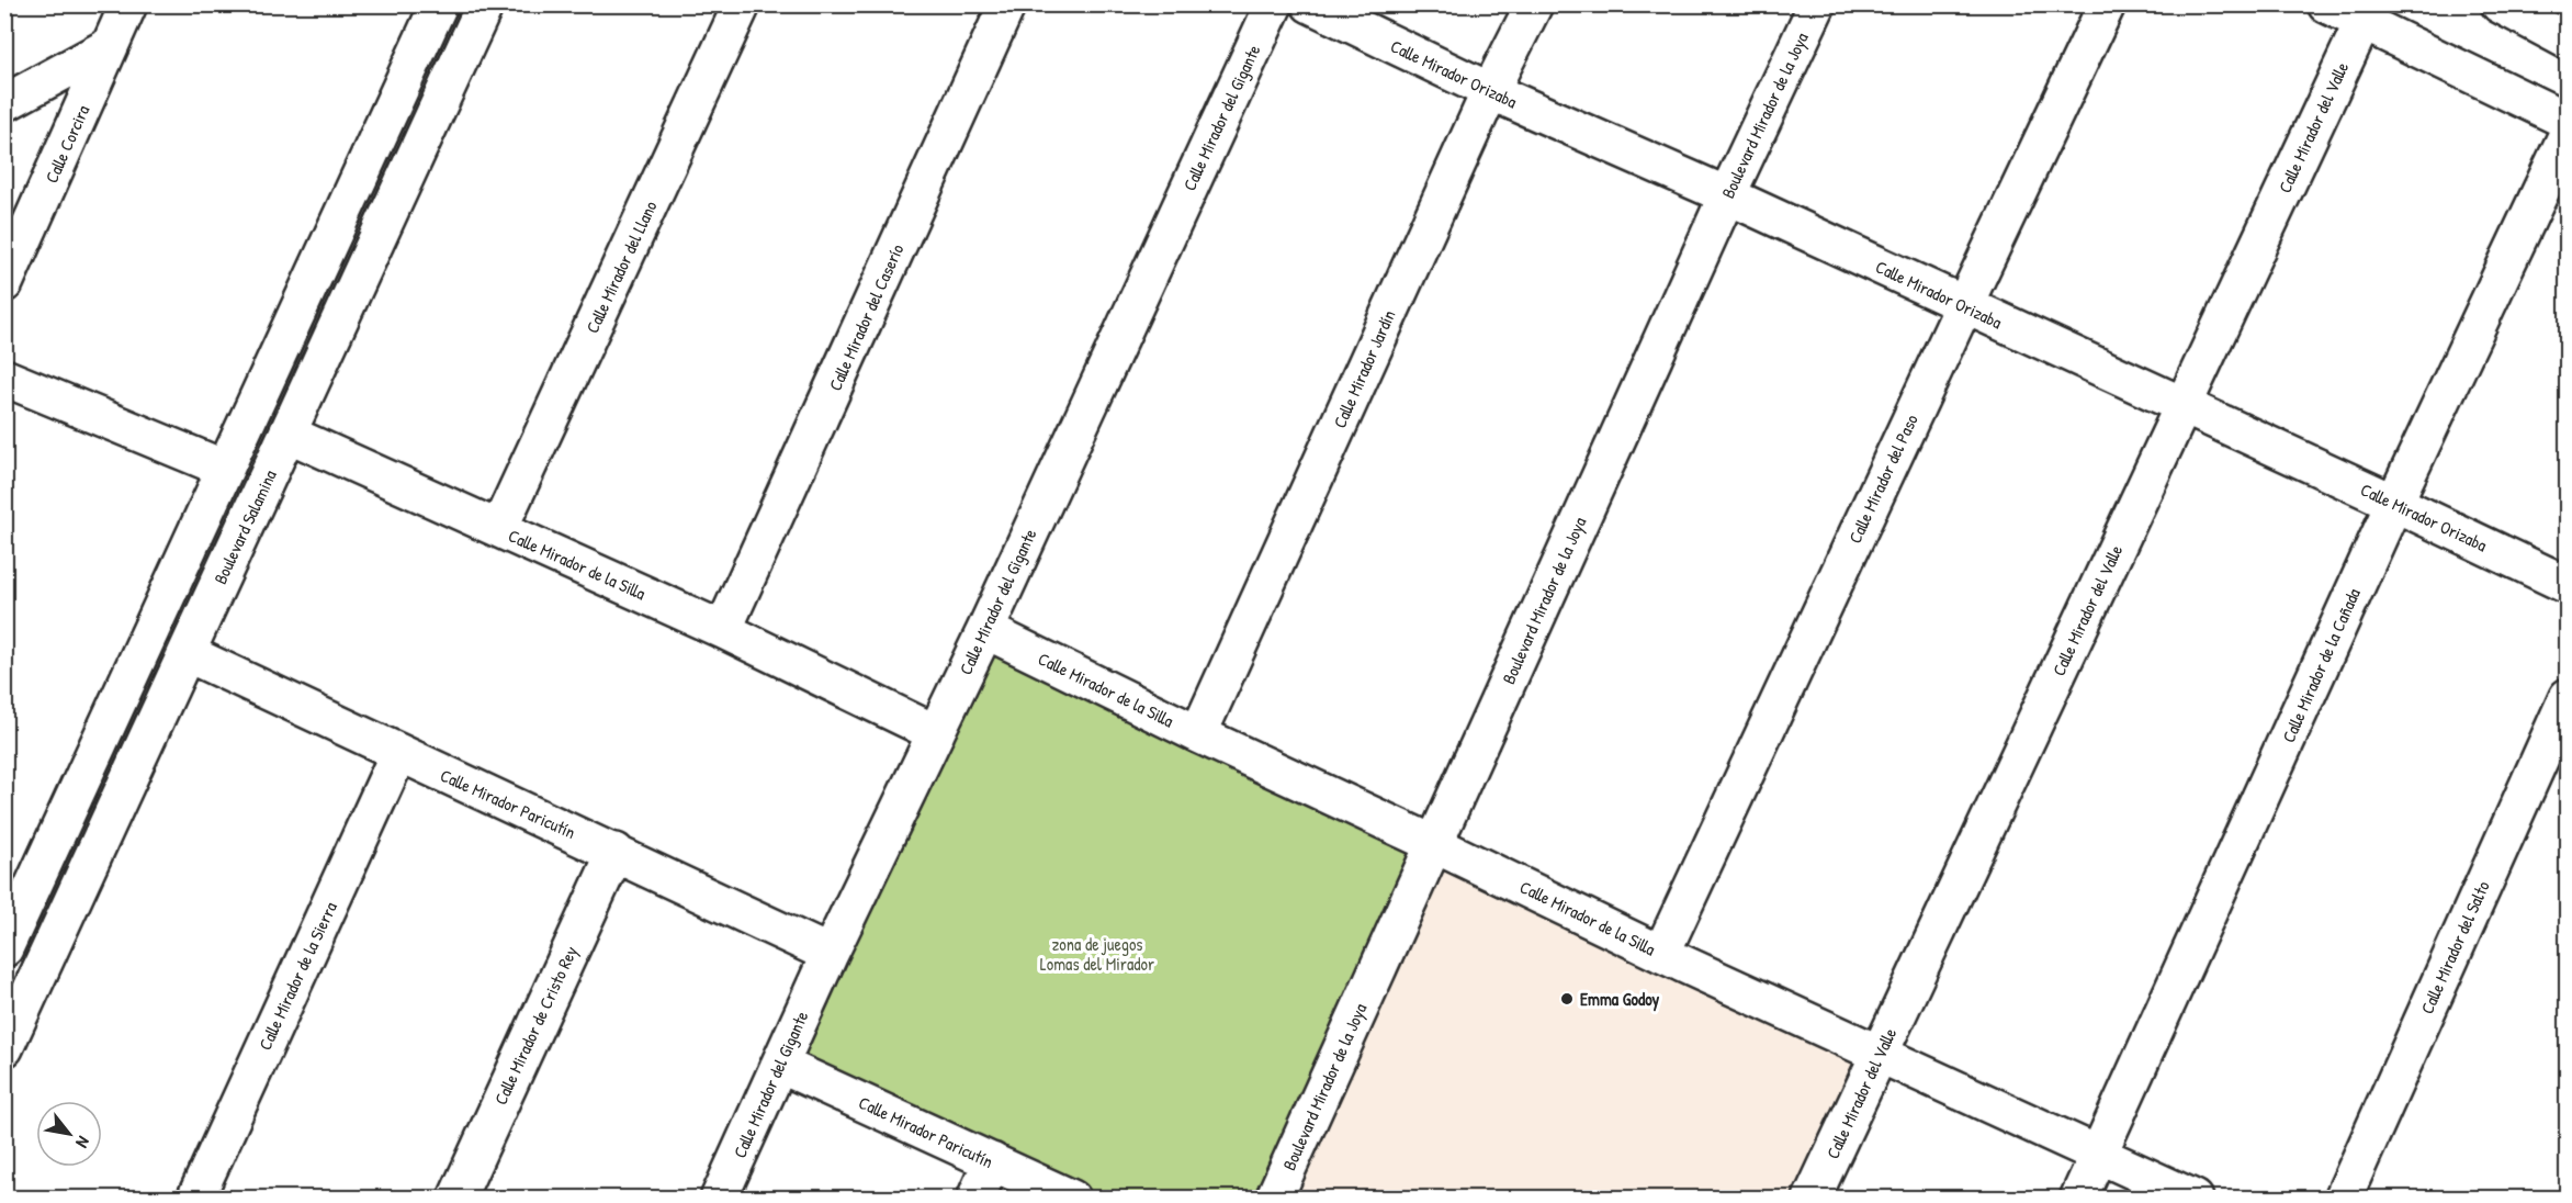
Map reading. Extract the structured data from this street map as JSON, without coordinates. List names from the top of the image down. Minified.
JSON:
{"streets":{"street":["Calle Mirador Orizaba","Boulevard Mirador de la Joya","Calle Mirador del Gigante","Calle Mirador del Valle","Calle Corcira","Calle Mirador del Llano","Calle Mirador del Caserío","Calle Mirador Jardín","Calle Mirador del Paso","Boulevard Salamina","Calle Mirador de la Silla","Calle Mirador de la Cañada","Calle Mirador Paricutín","Calle Mirador del Salto","Calle Mirador de la Sierra","Calle Mirador de Cristo Rey"]},"crossings":[["Calle Mirador Orizaba","Boulevard Mirador de la Joya"],["Calle Mirador Orizaba","Calle Mirador del Valle"],["Calle Mirador Orizaba","Calle Mirador Jardín"],["Calle Mirador Orizaba","Calle Mirador del Paso"],["Calle Mirador Orizaba","Calle Mirador de la Cañada"],["Boulevard Mirador de la Joya","Calle Mirador de la Silla"],["Calle Mirador del Gigante","Calle Mirador de la Silla"],["Calle Mirador del Gigante","Calle Mirador Paricutín"],["Calle Mirador del Valle","Calle Mirador de la Silla"],["Calle Mirador del Llano","Calle Mirador de la Silla"],["Calle Mirador del Caserío","Calle Mirador de la Silla"],["Calle Mirador Jardín","Calle Mirador de la Silla"],["Calle Mirador del Paso","Calle Mirador de la Silla"],["Boulevard Salamina","Calle Mirador de la Silla"],["Boulevard Salamina","Calle Mirador Paricutín"],["Calle Mirador de la Silla","Calle Mirador de la Cañada"],["Calle Mirador Paricutín","Calle Mirador de la Sierra"],["Calle Mirador Paricutín","Calle Mirador de Cristo Rey"]],"parks":["zona de juegos Lomas del Mirador"],"places":["Emma Godoy"],"north":"bottom right"}
